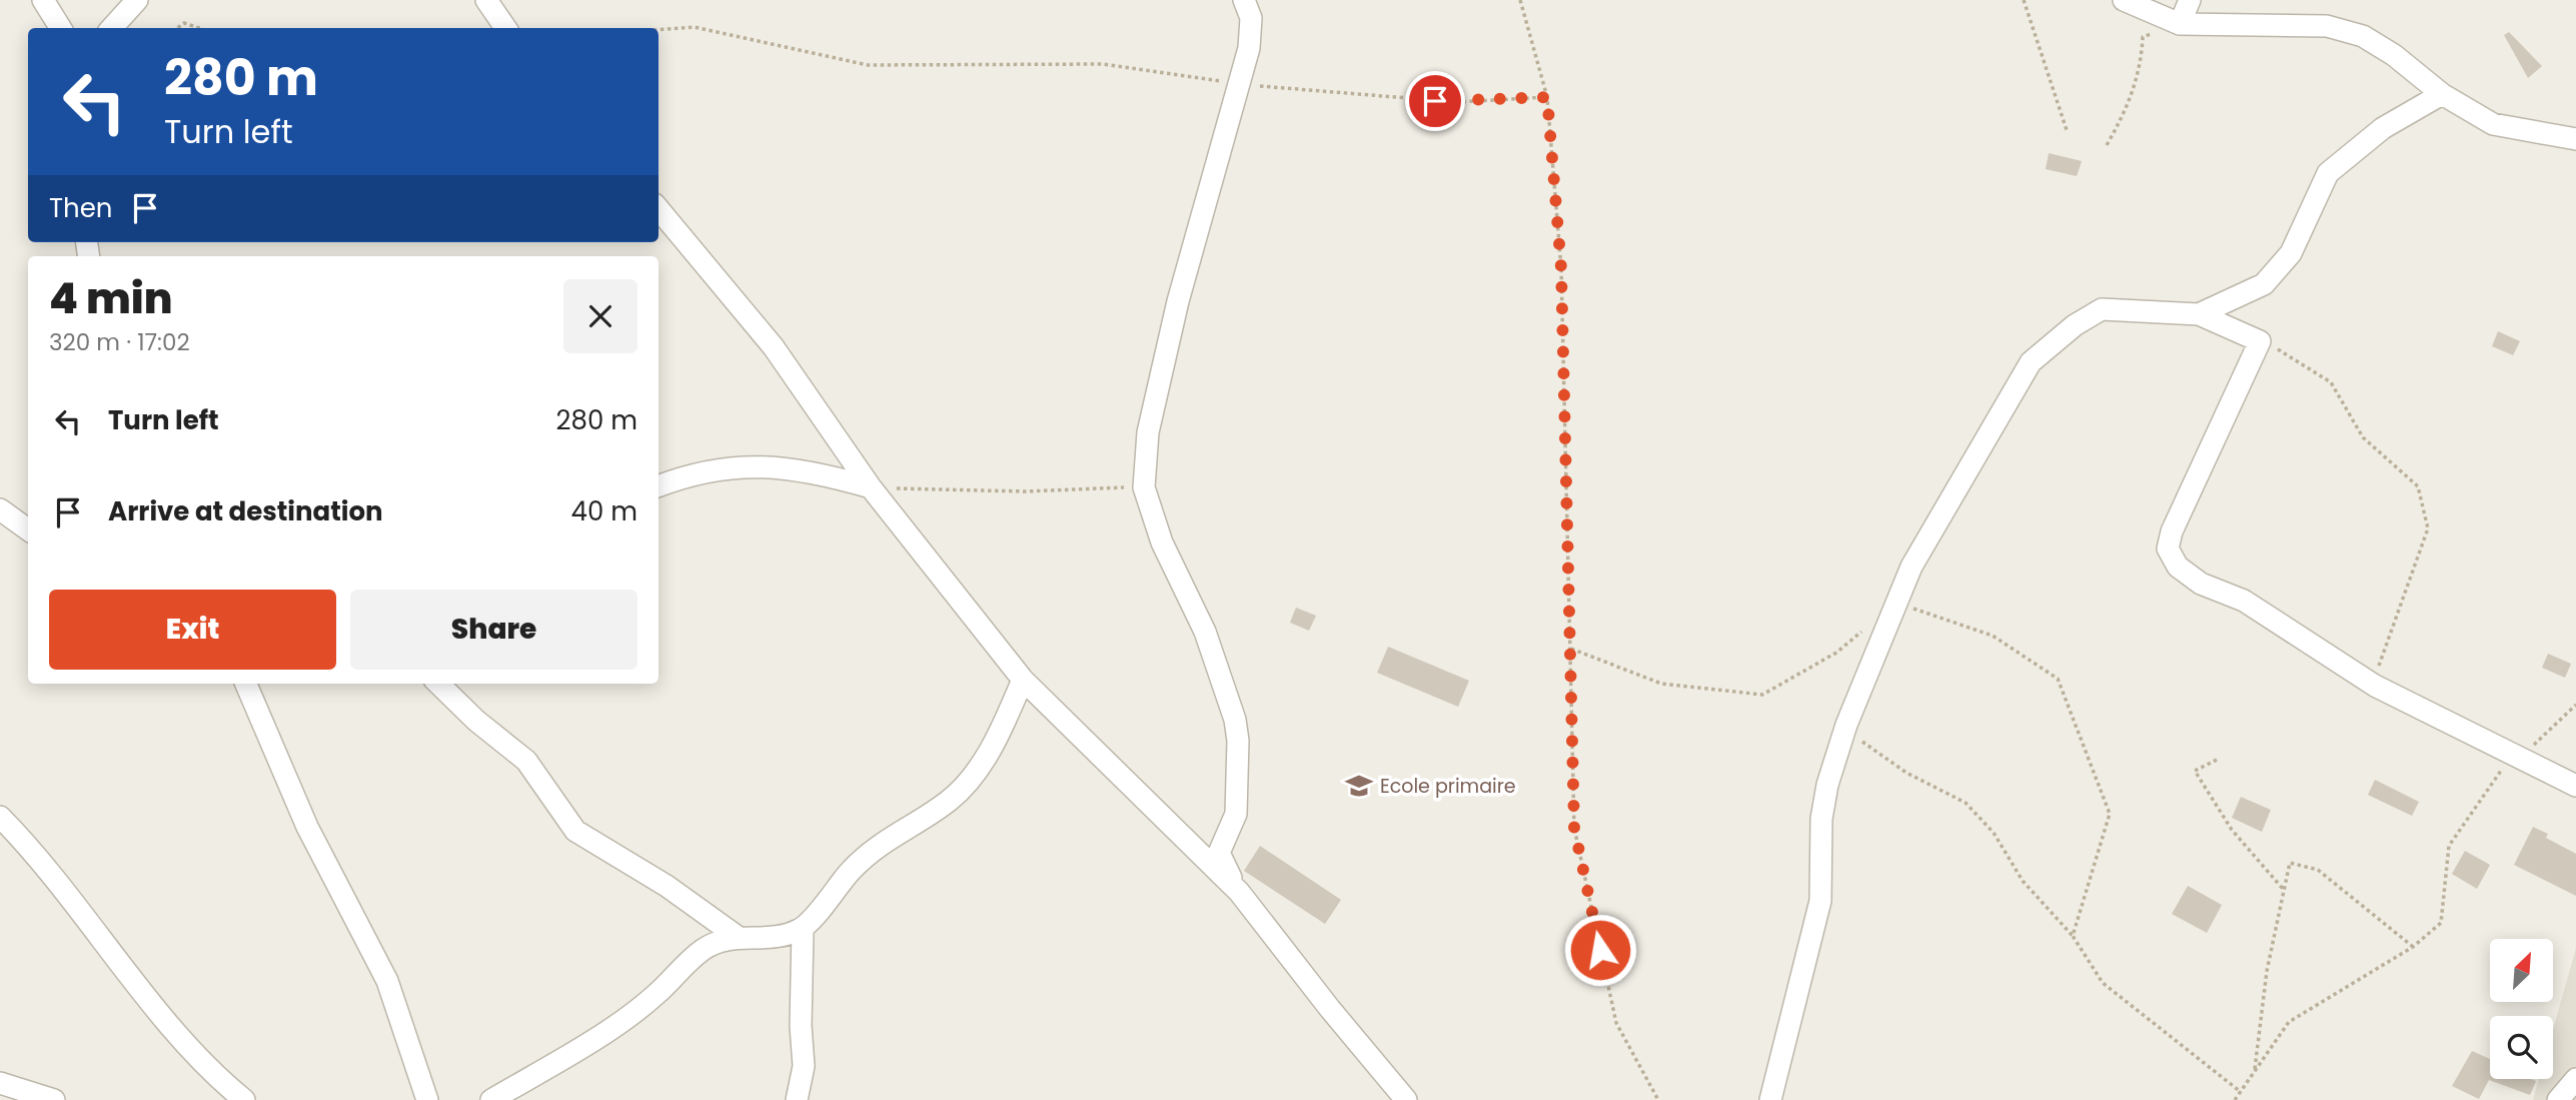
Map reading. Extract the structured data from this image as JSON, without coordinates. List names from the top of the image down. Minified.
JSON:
{"places":{"school or university":["Ecole primaire"]},"north":"top right","page":{"turn":["280 m","Turn left"],"then":"Then","heading":["4 min","320 m · 17:02"],"list":[{"name":"Turn left","value":"280 m"},{"name":"Arrive at destination","value":"40 m"}],"buttons":["Exit","Share"]}}
